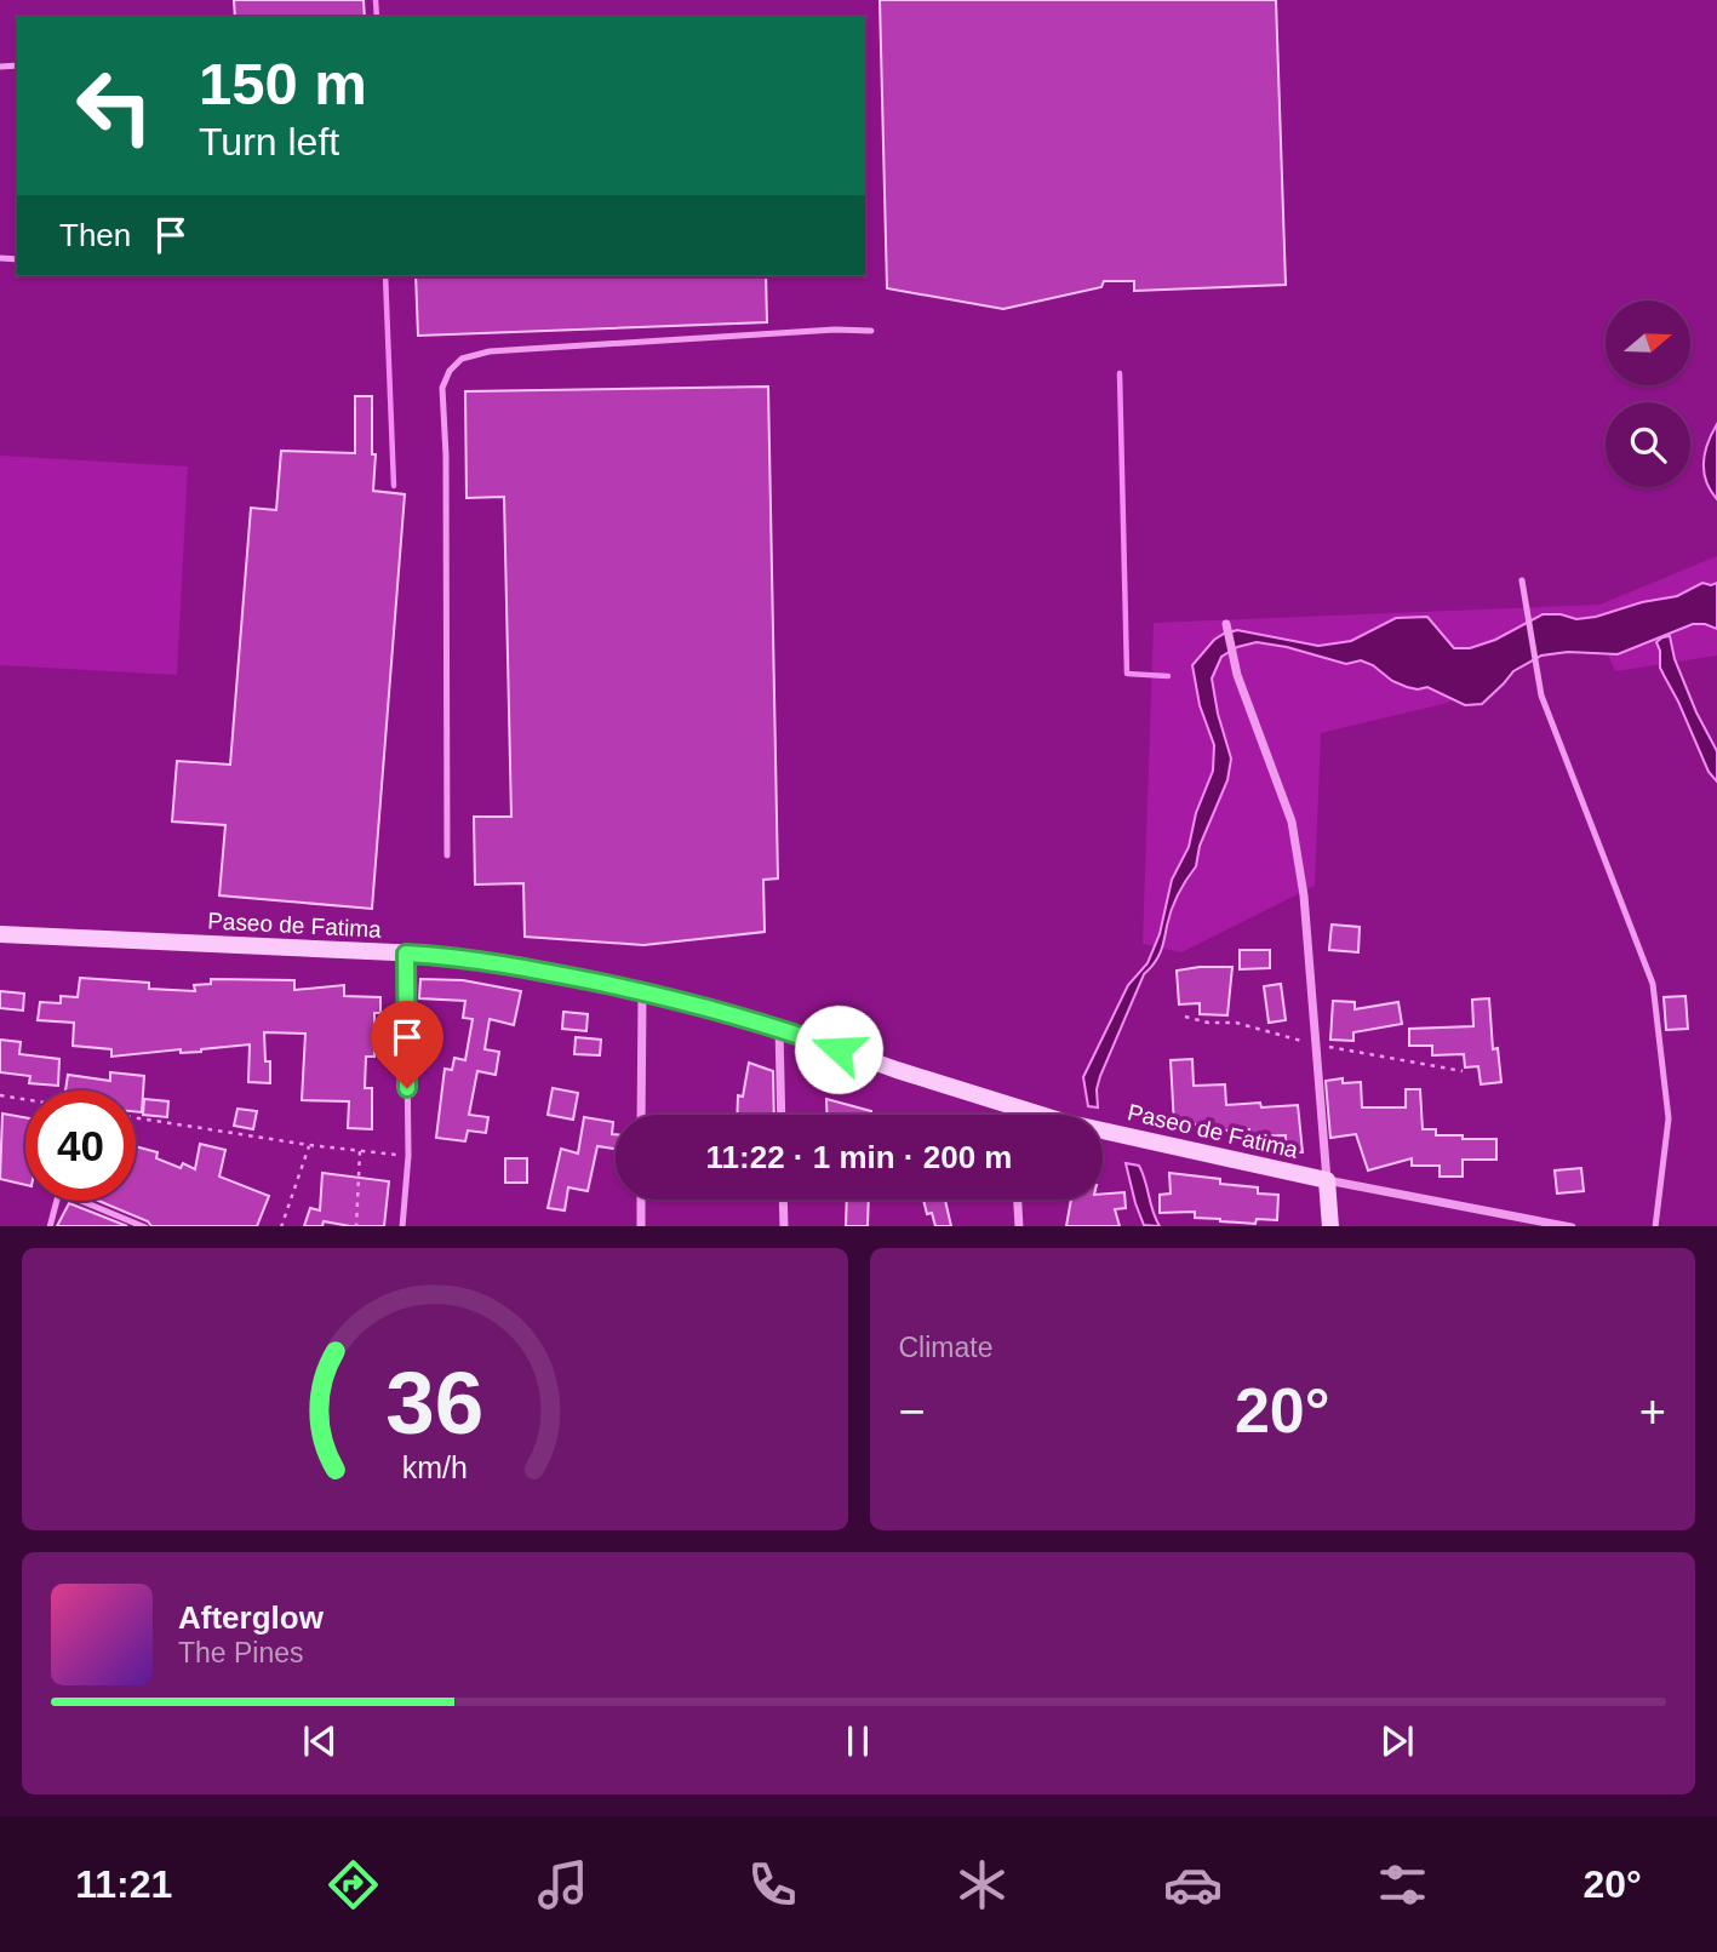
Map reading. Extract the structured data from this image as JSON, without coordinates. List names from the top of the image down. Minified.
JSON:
{"streets":{"street":["Paseo de Fatima"]},"north":"right","page":{"turn":["150 m","Turn left"],"then":"Then","limit":"40","trip":"11:22 · 1 min · 200 m","tile":"Climate","heat":["−","20°","+"],"song":["Afterglow","The Pines"],"tabs":["11:21","20°"],"gauge":["36","km/h"]}}
